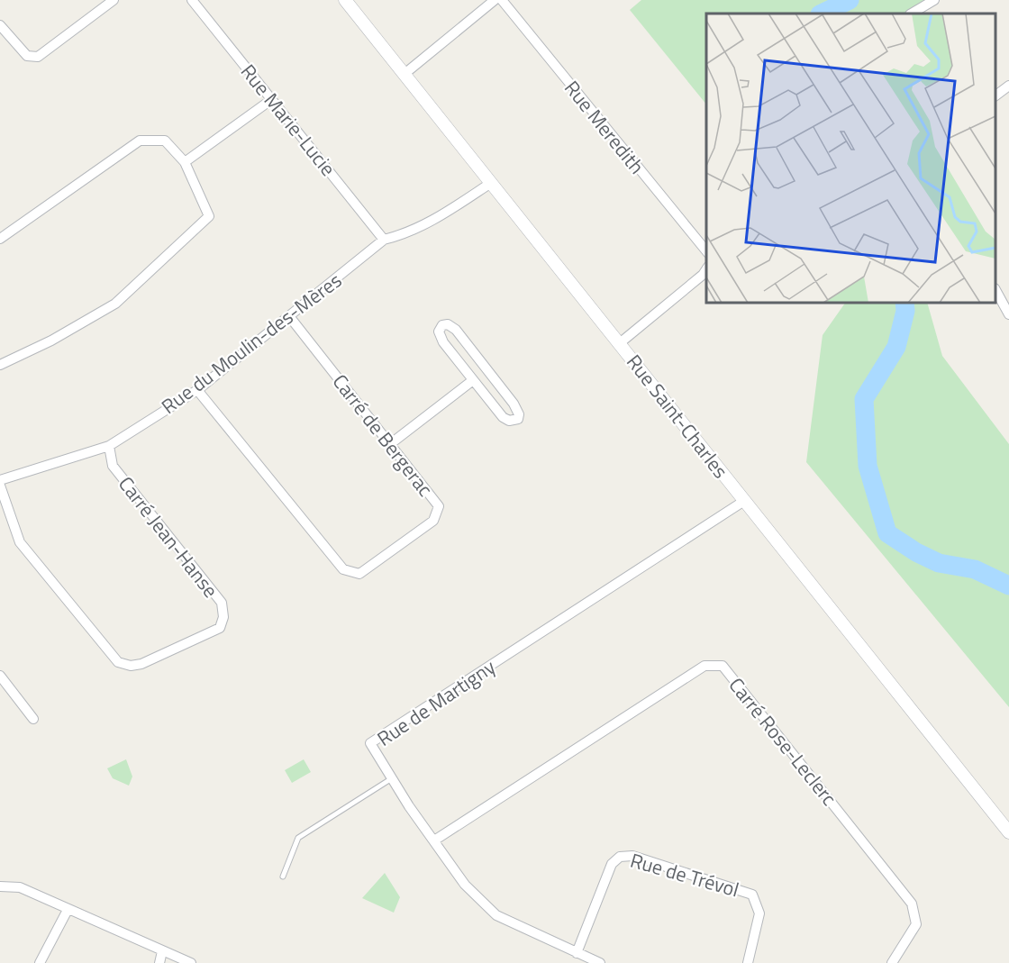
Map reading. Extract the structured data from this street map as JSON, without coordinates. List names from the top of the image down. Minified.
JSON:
{"streets":{"street":["Rue Marie-Lucie","Rue Meredith","Rue du Moulin-des-Mères","Rue Saint-Charles","Carré de Bergerac","Carré Jean-Hanse","Rue de Martigny","Carré Rose-Leclerc","Rue de Trévol"]},"crossings":[["Rue Marie-Lucie","Rue du Moulin-des-Mères"],["Rue du Moulin-des-Mères","Rue Saint-Charles"],["Rue du Moulin-des-Mères","Carré de Bergerac"],["Rue du Moulin-des-Mères","Carré Jean-Hanse"],["Rue Saint-Charles","Rue de Martigny"],["Rue de Martigny","Carré Rose-Leclerc"],["Rue de Martigny","Rue de Trévol"]]}
